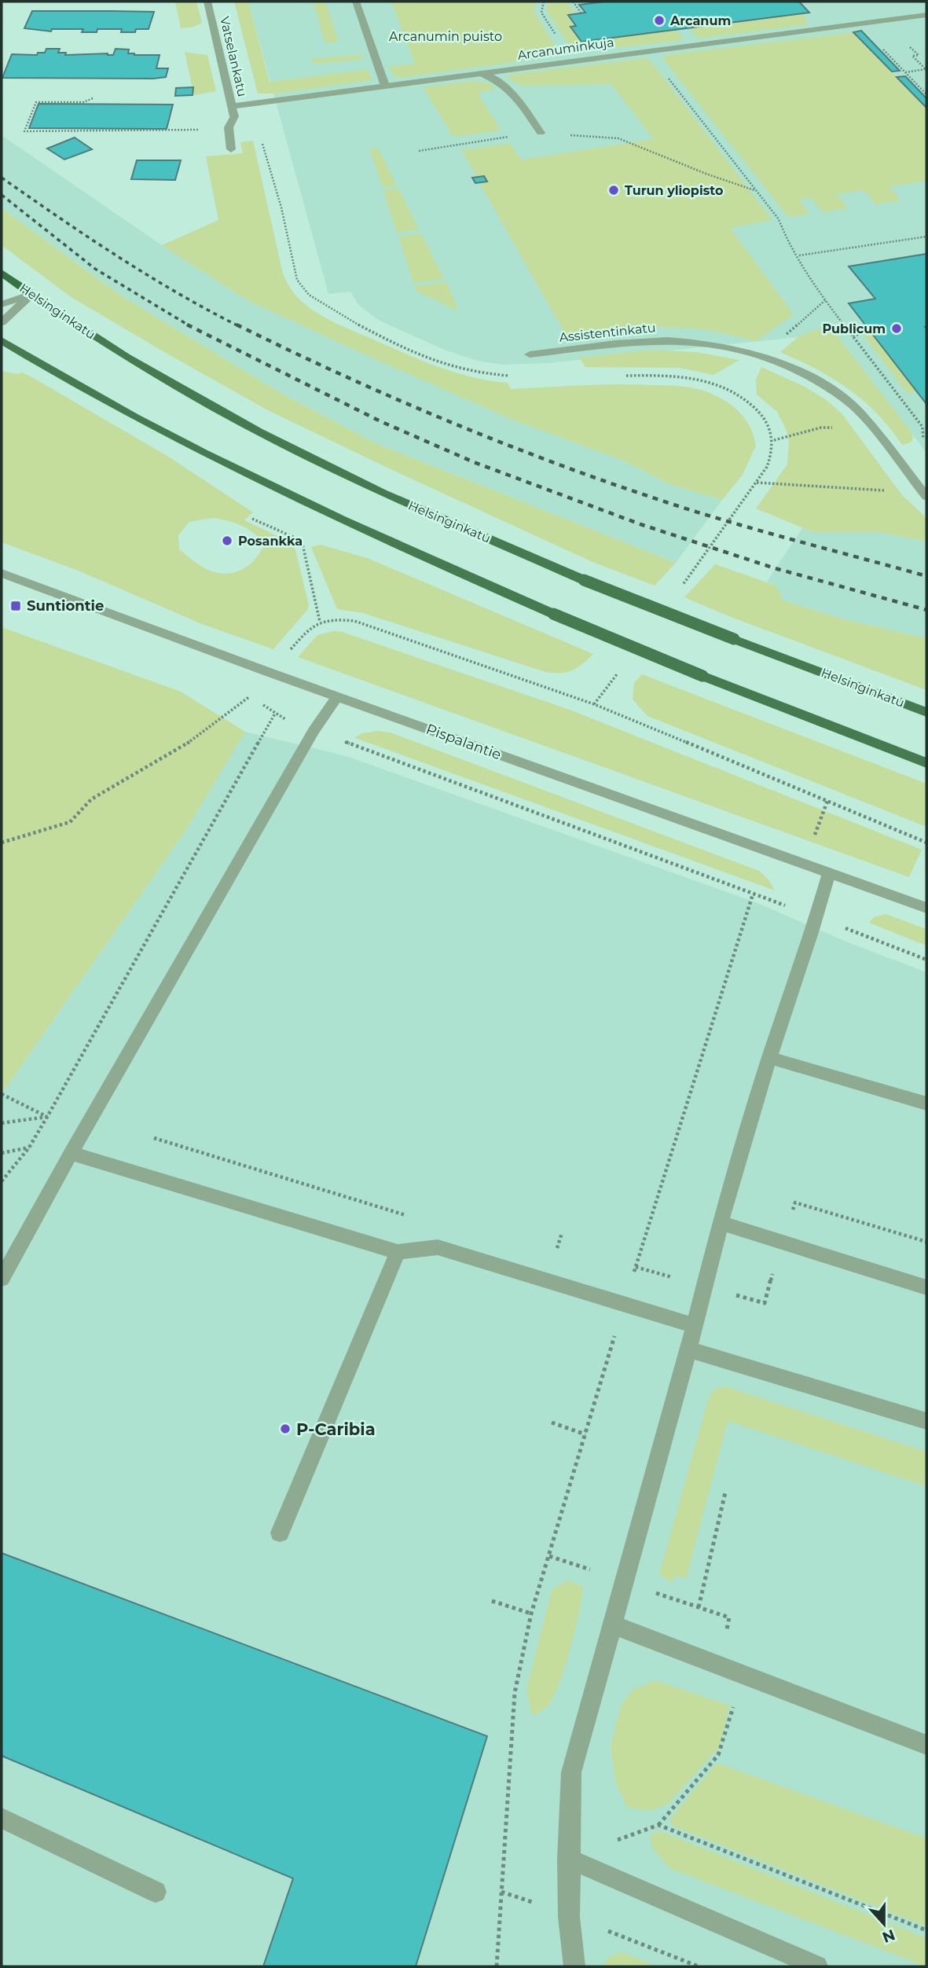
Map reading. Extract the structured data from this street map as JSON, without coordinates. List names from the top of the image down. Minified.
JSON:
{"streets":{"highway":["Helsinginkatu"],"street":["Arcanuminkuja","Vatselankatu","Assistentinkatu","Pispalantie"]},"crossings":[["Arcanuminkuja","Vatselankatu"]],"parks":["Arcanumin puisto"],"places":{"other":["Arcanum","Turun yliopisto","Publicum","Posankka","P-Caribia"],"transit":["Suntiontie"]},"north":"bottom"}
